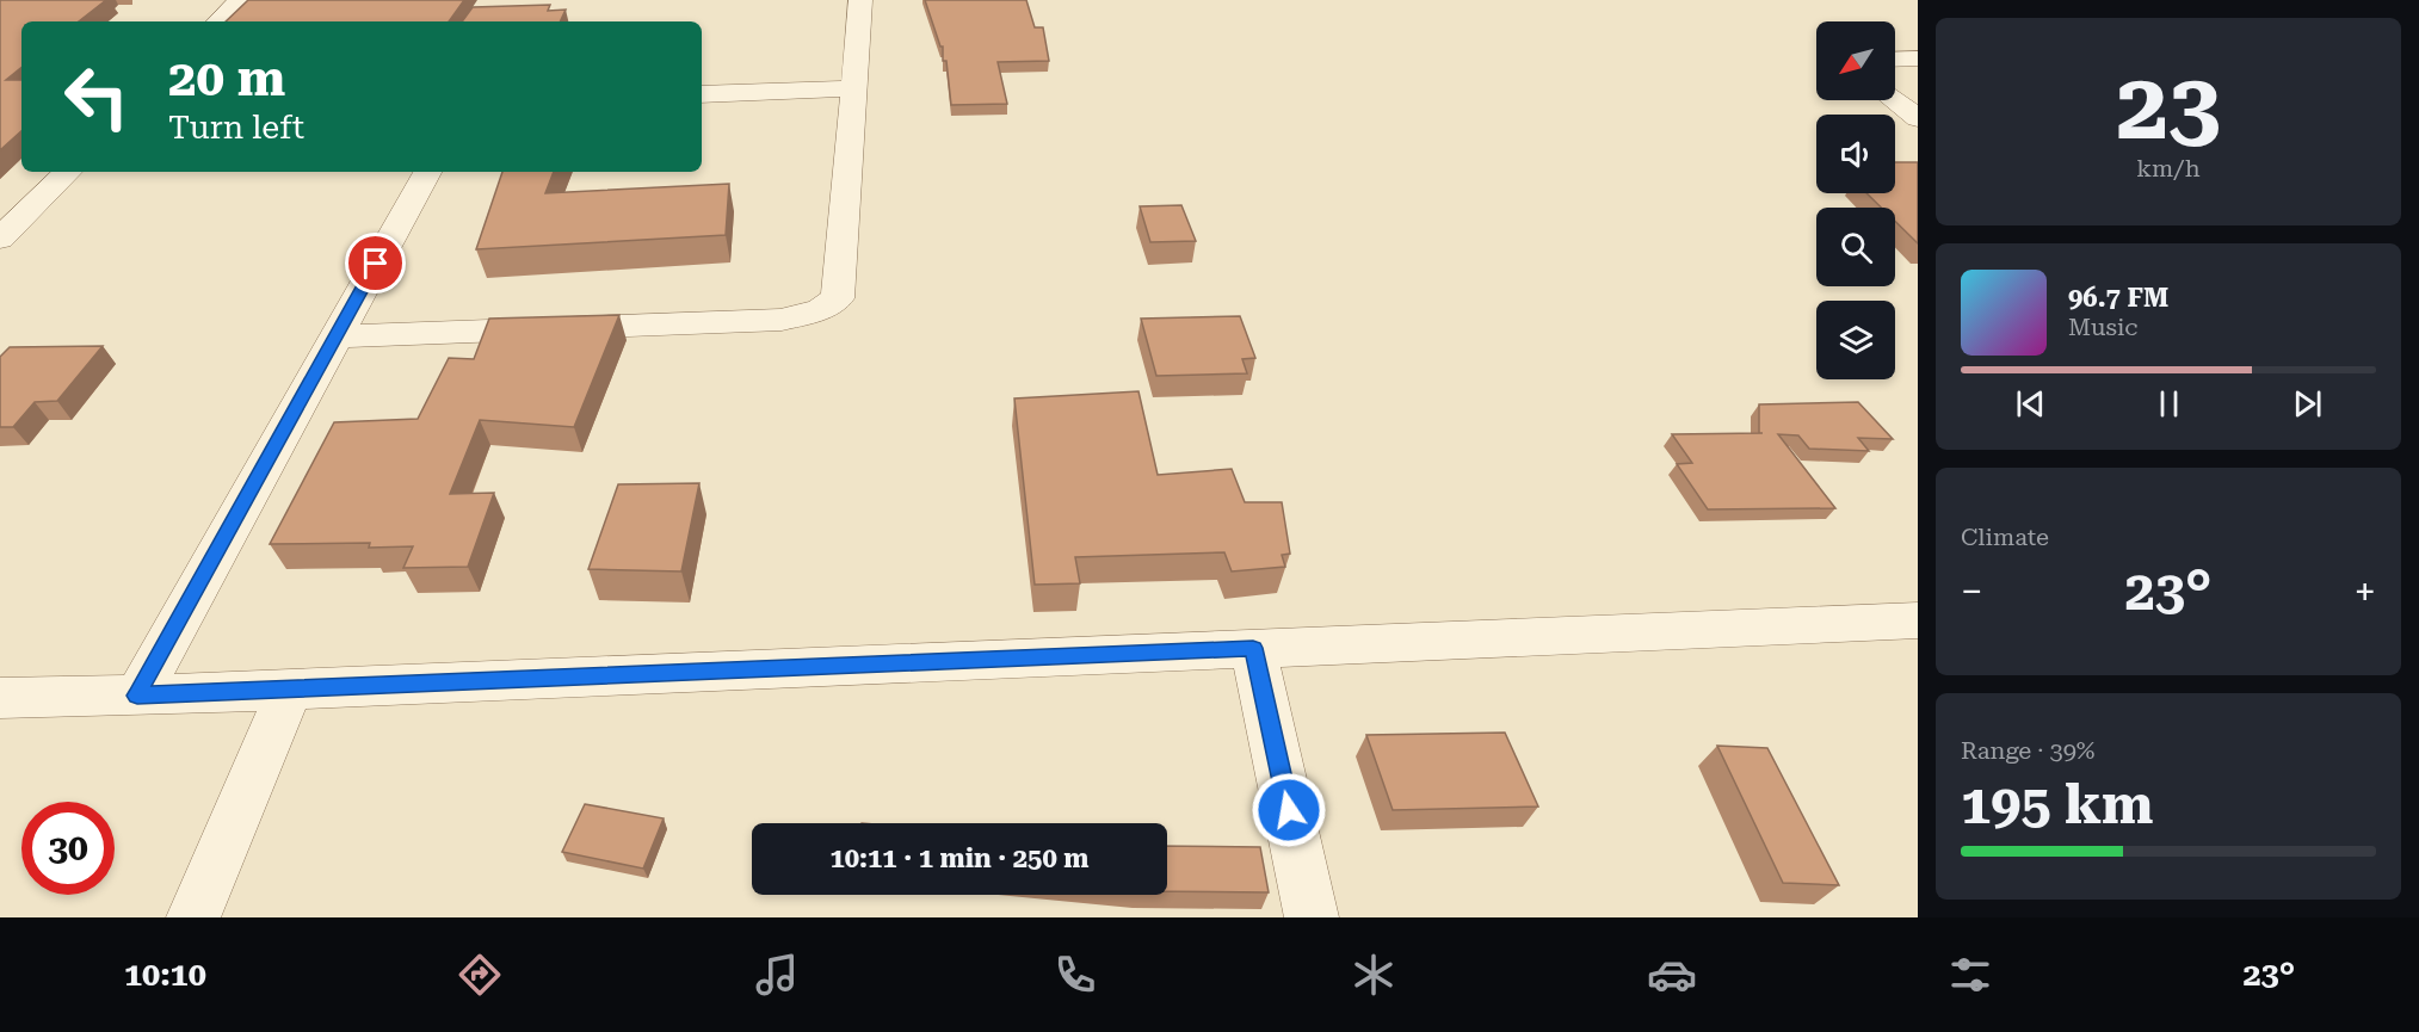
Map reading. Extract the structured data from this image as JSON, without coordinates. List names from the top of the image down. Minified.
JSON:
{"north":"bottom left","page":{"tile":[["23","km/h"],"Climate",["Range · 39%","195 km"]],"turn":["20 m","Turn left"],"song":["96.7 FM","Music"],"heat":["−","23°","+"],"limit":"30","trip":"10:11 · 1 min · 250 m","tabs":["10:10","23°"]}}
